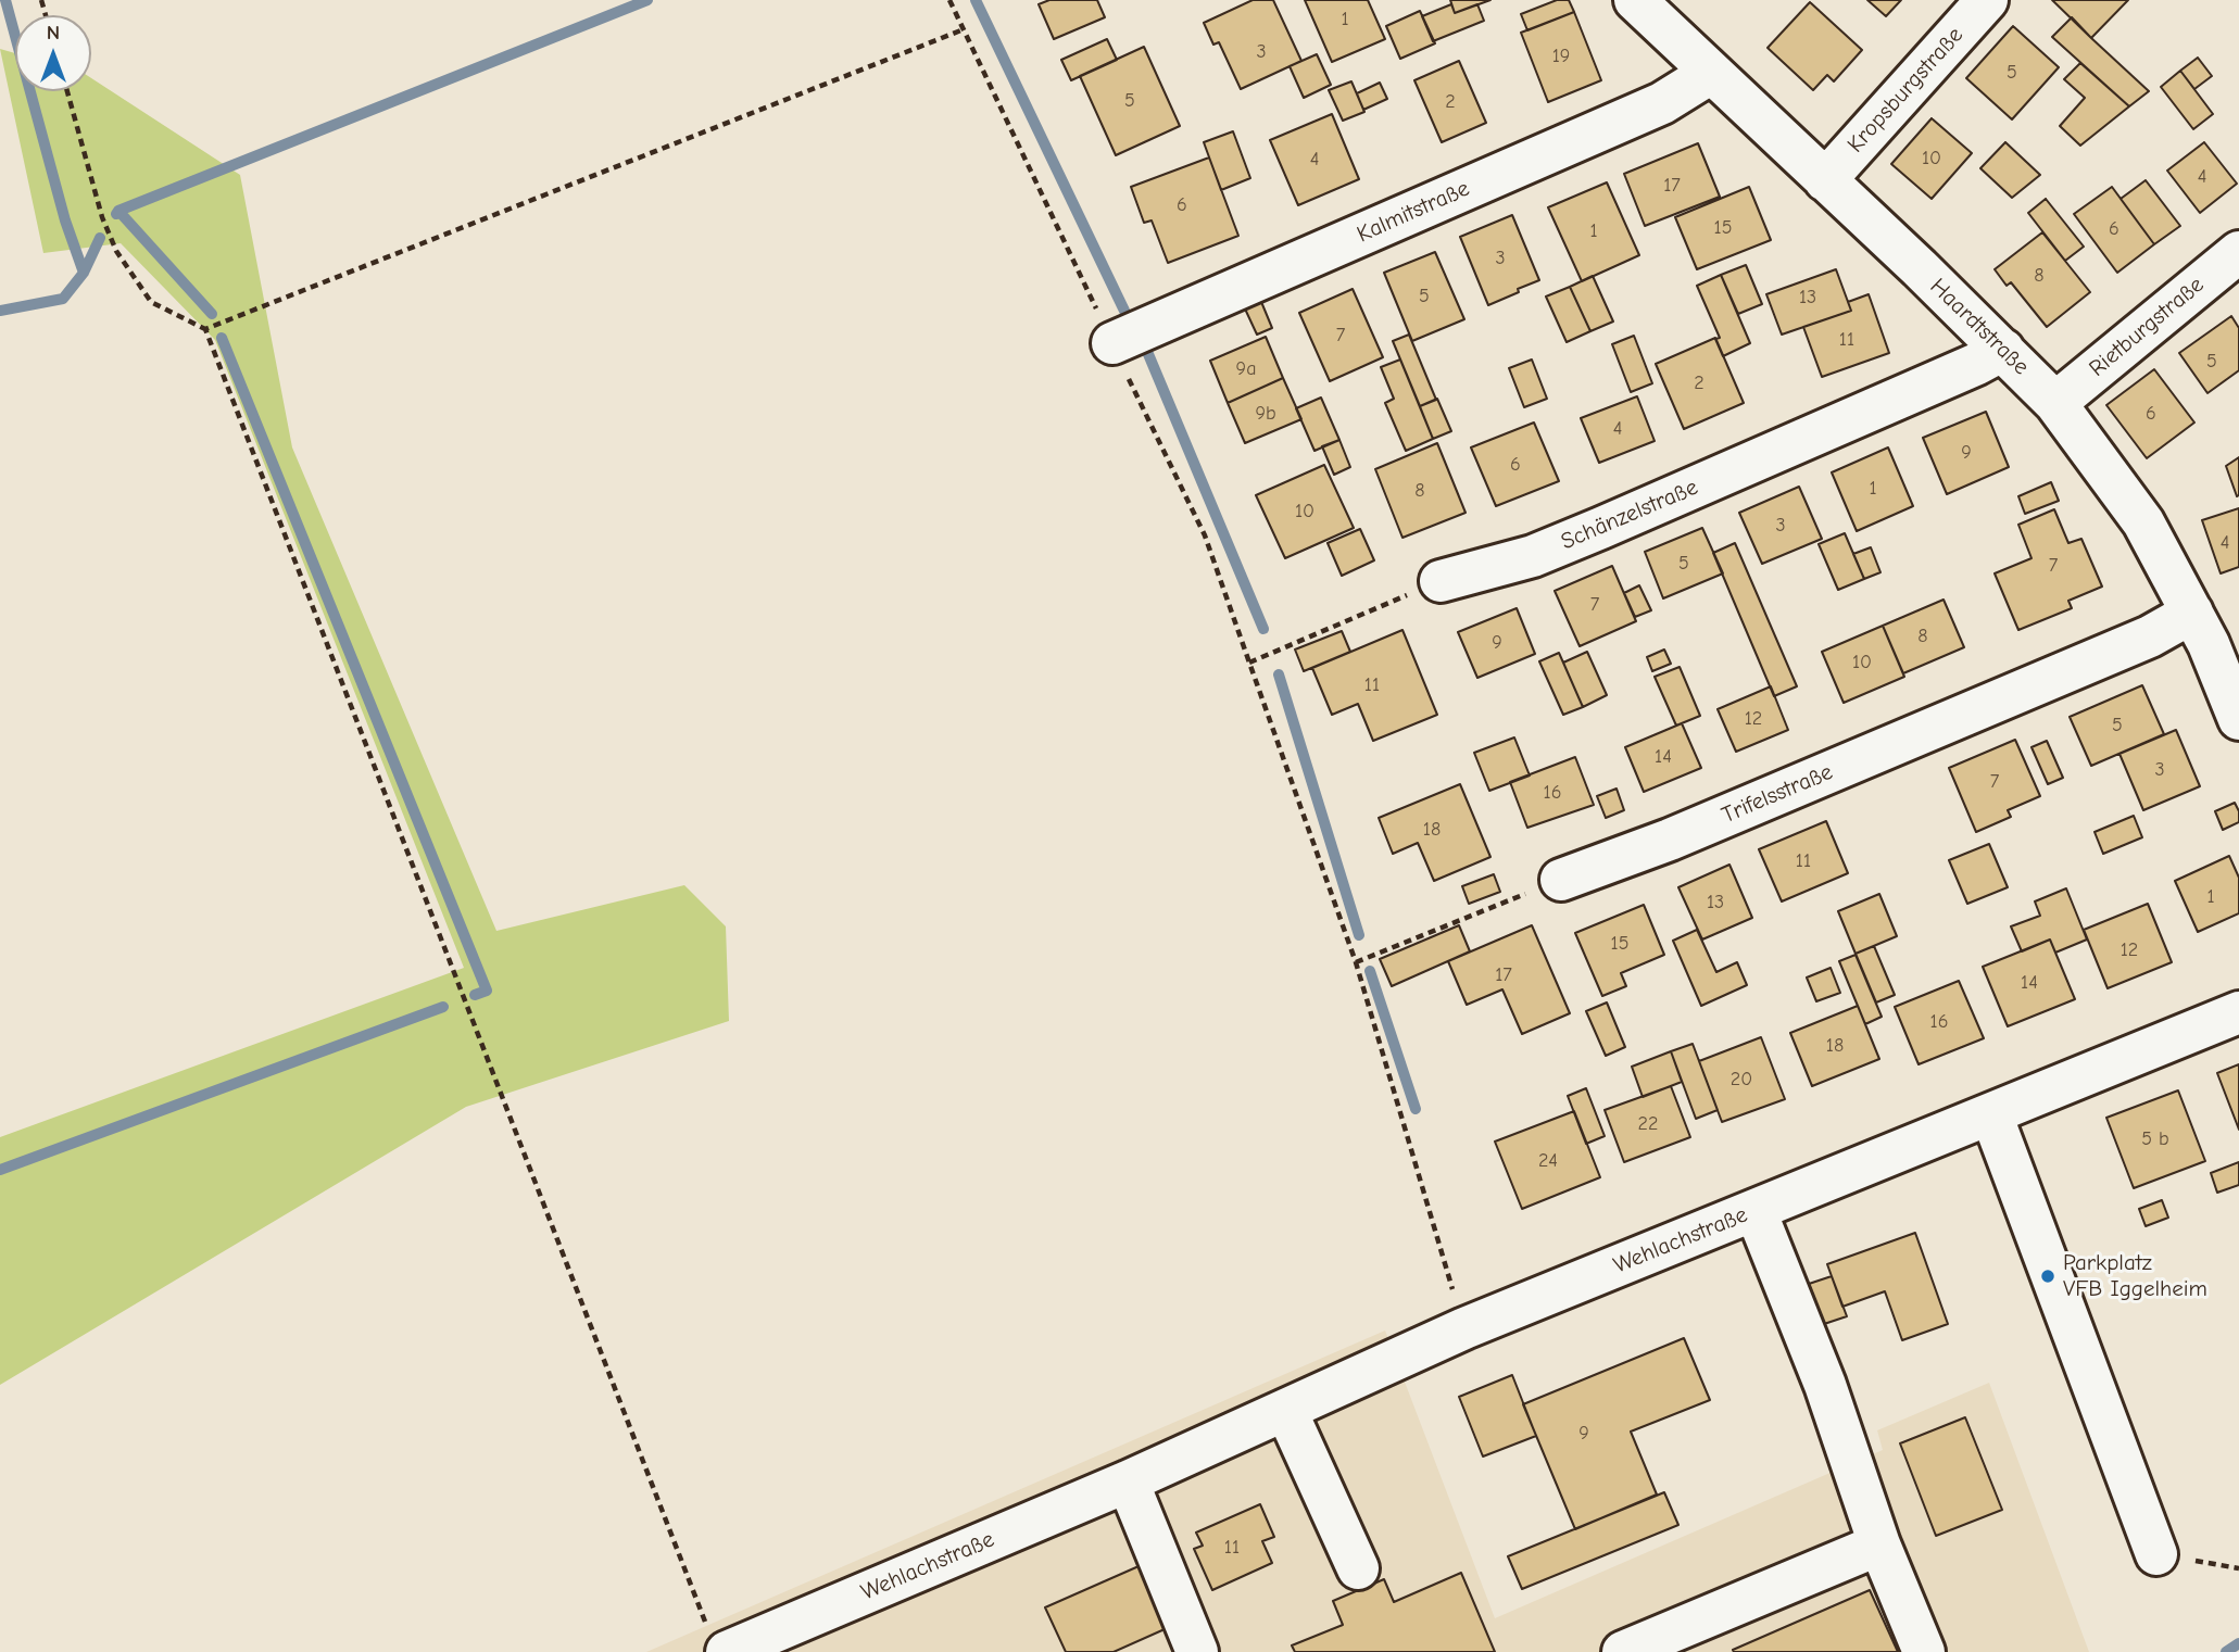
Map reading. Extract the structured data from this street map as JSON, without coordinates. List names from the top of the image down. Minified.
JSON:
{"streets":{"street":["Kropsburgstraße","Kalmitstraße","Haardtstraße","Rietburgstraße","Schänzelstraße","Trifelsstraße","Wehlachstraße"]},"crossings":[["Kropsburgstraße","Haardtstraße"],["Kalmitstraße","Haardtstraße"],["Haardtstraße","Rietburgstraße"],["Haardtstraße","Schänzelstraße"],["Haardtstraße","Trifelsstraße"]],"places":["Parkplatz VFB Iggelheim"],"house_numbers":["1","3","19","5","5","2","10","4","4","17","6","15","6","1","3","8","5","13","7","11","5","9a","2","9b","6","4","9","6","1","8","10","3","4","5","7","7","8","9","10","11","12","5","14","3","7","16","18","11","1","13","15","12","17","14","16","18","20","22","5 b","24","9","11"],"north":"top"}
